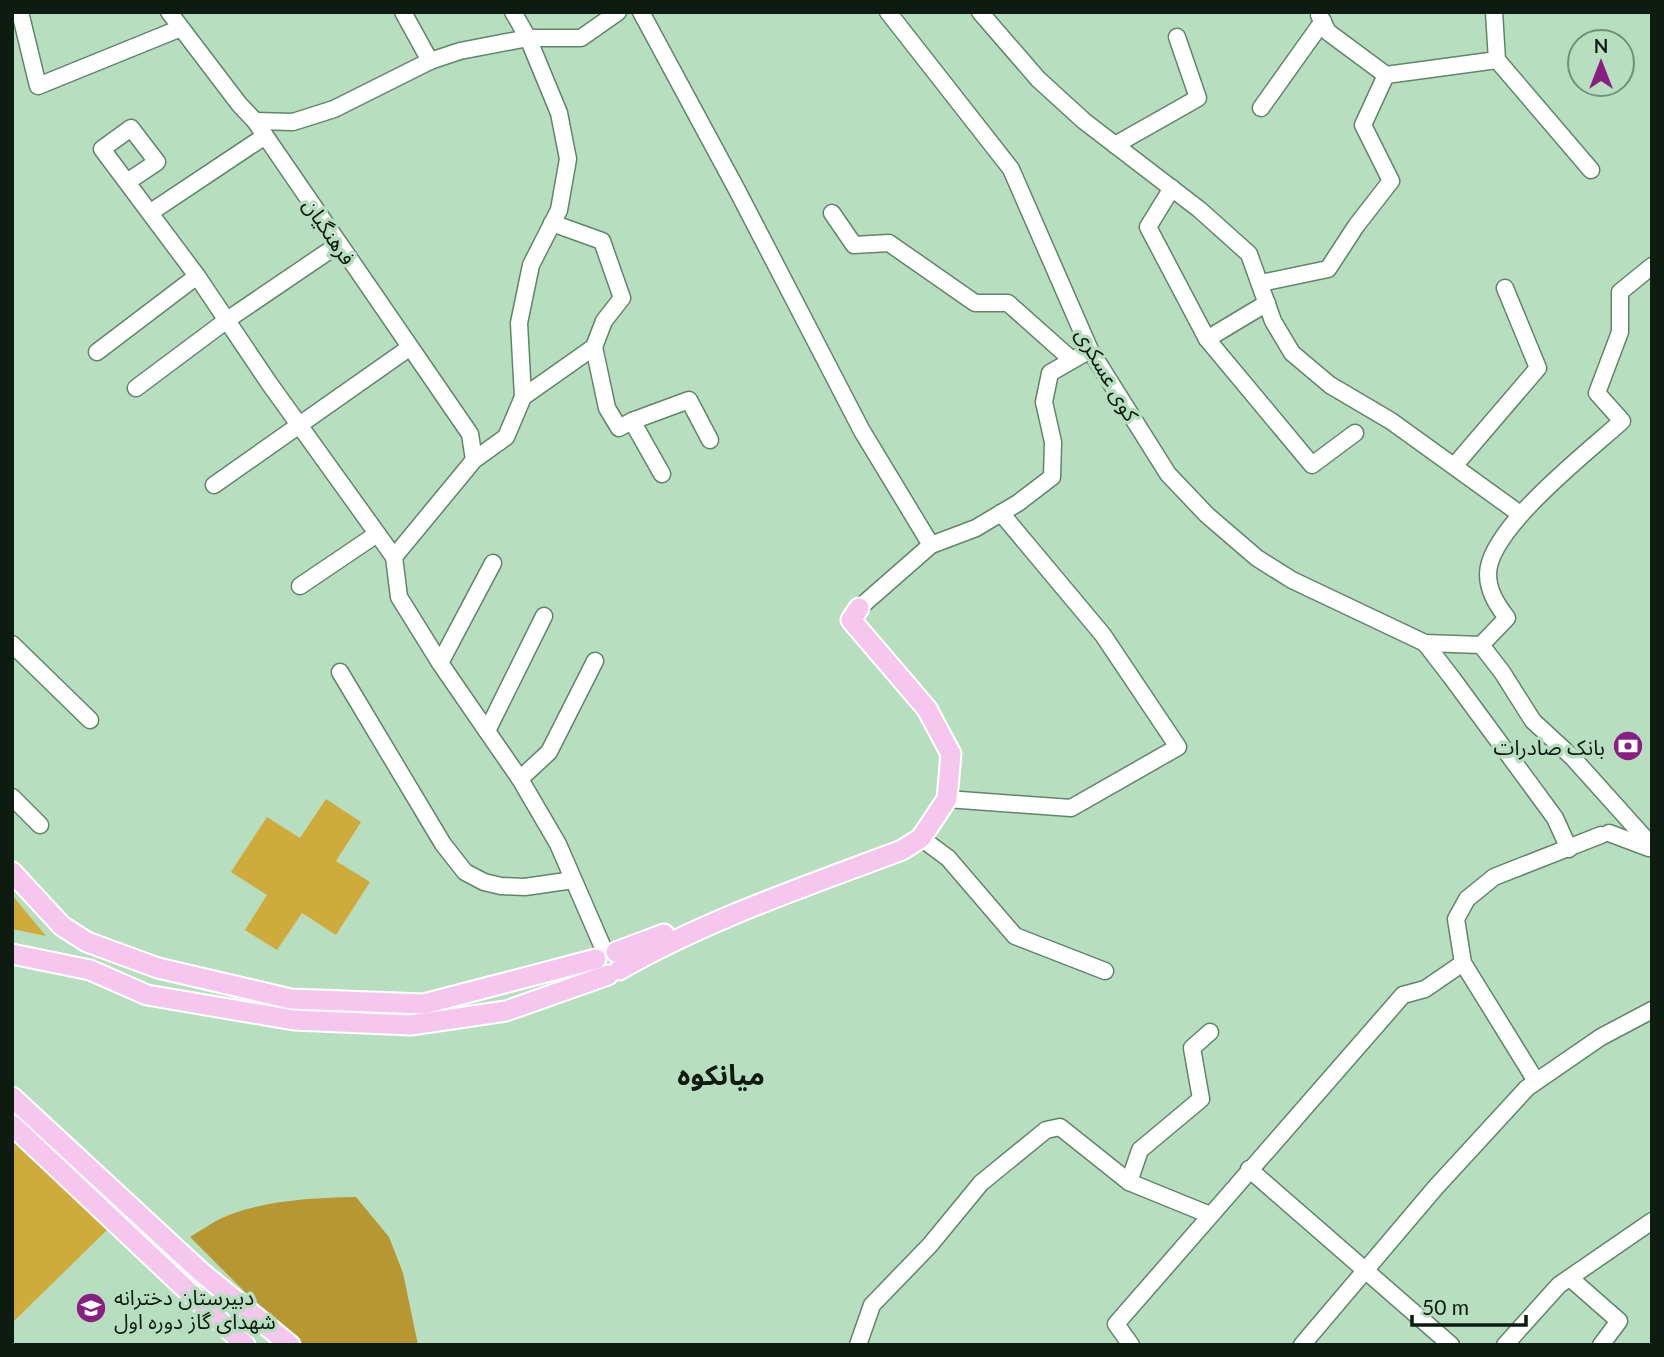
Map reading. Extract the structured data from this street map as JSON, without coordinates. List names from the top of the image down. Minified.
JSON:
{"streets":{"street":["فرهنگیان","کوی عسکری"]},"districts":["میانکوه"],"places":{"bank":["بانک صادرات"],"school or university":["دبیرستان دخترانه شهدای گاز دوره اول"]},"scale_bar":"50 m","north":"top"}
